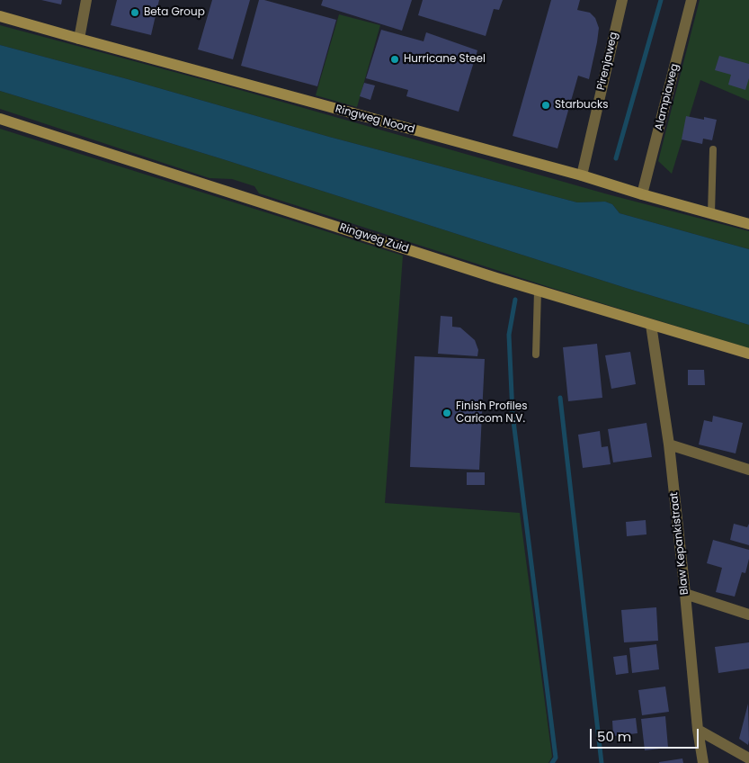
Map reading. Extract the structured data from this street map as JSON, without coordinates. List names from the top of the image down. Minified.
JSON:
{"streets":{"street":["Pirenjaweg","Alampiaweg","Ringweg Noord","Ringweg Zuid","Blaw Kepankistraat"]},"crossings":[["Pirenjaweg","Ringweg Noord"],["Alampiaweg","Ringweg Noord"],["Ringweg Zuid","Blaw Kepankistraat"]],"places":["Beta Group","Hurricane Steel","Starbucks","Finish Profiles Caricom N.V."],"scale_bar":"50 m"}
